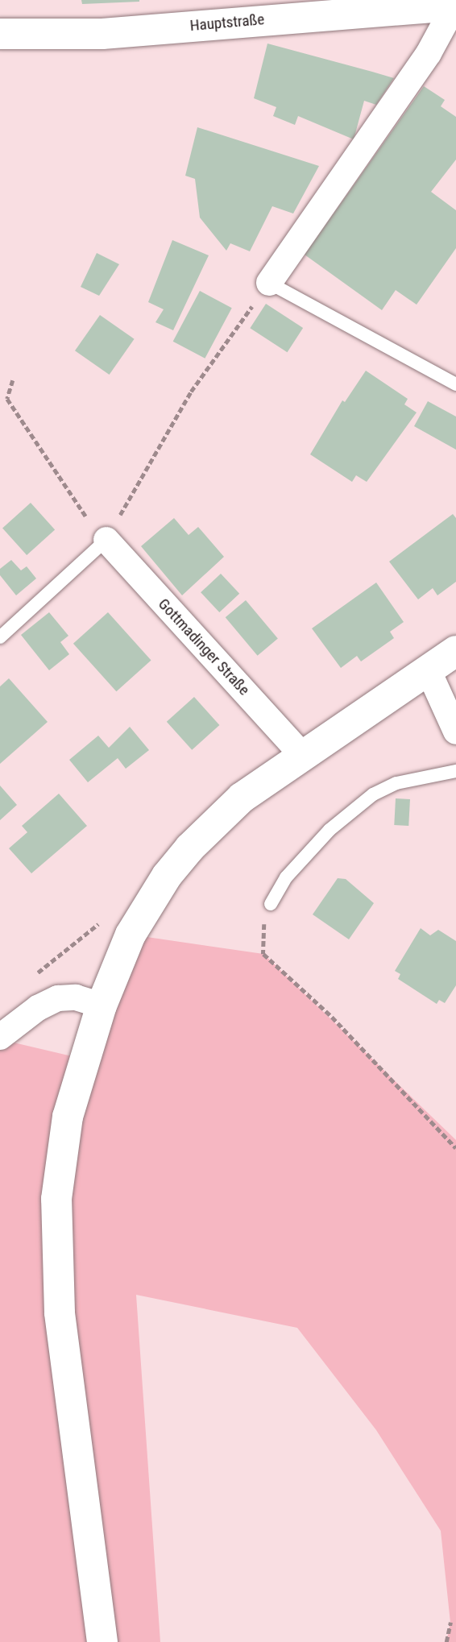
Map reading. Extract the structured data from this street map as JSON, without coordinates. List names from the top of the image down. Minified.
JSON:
{"streets":{"main road":["Hauptstraße"],"street":["Gottmadinger Straße"]}}
